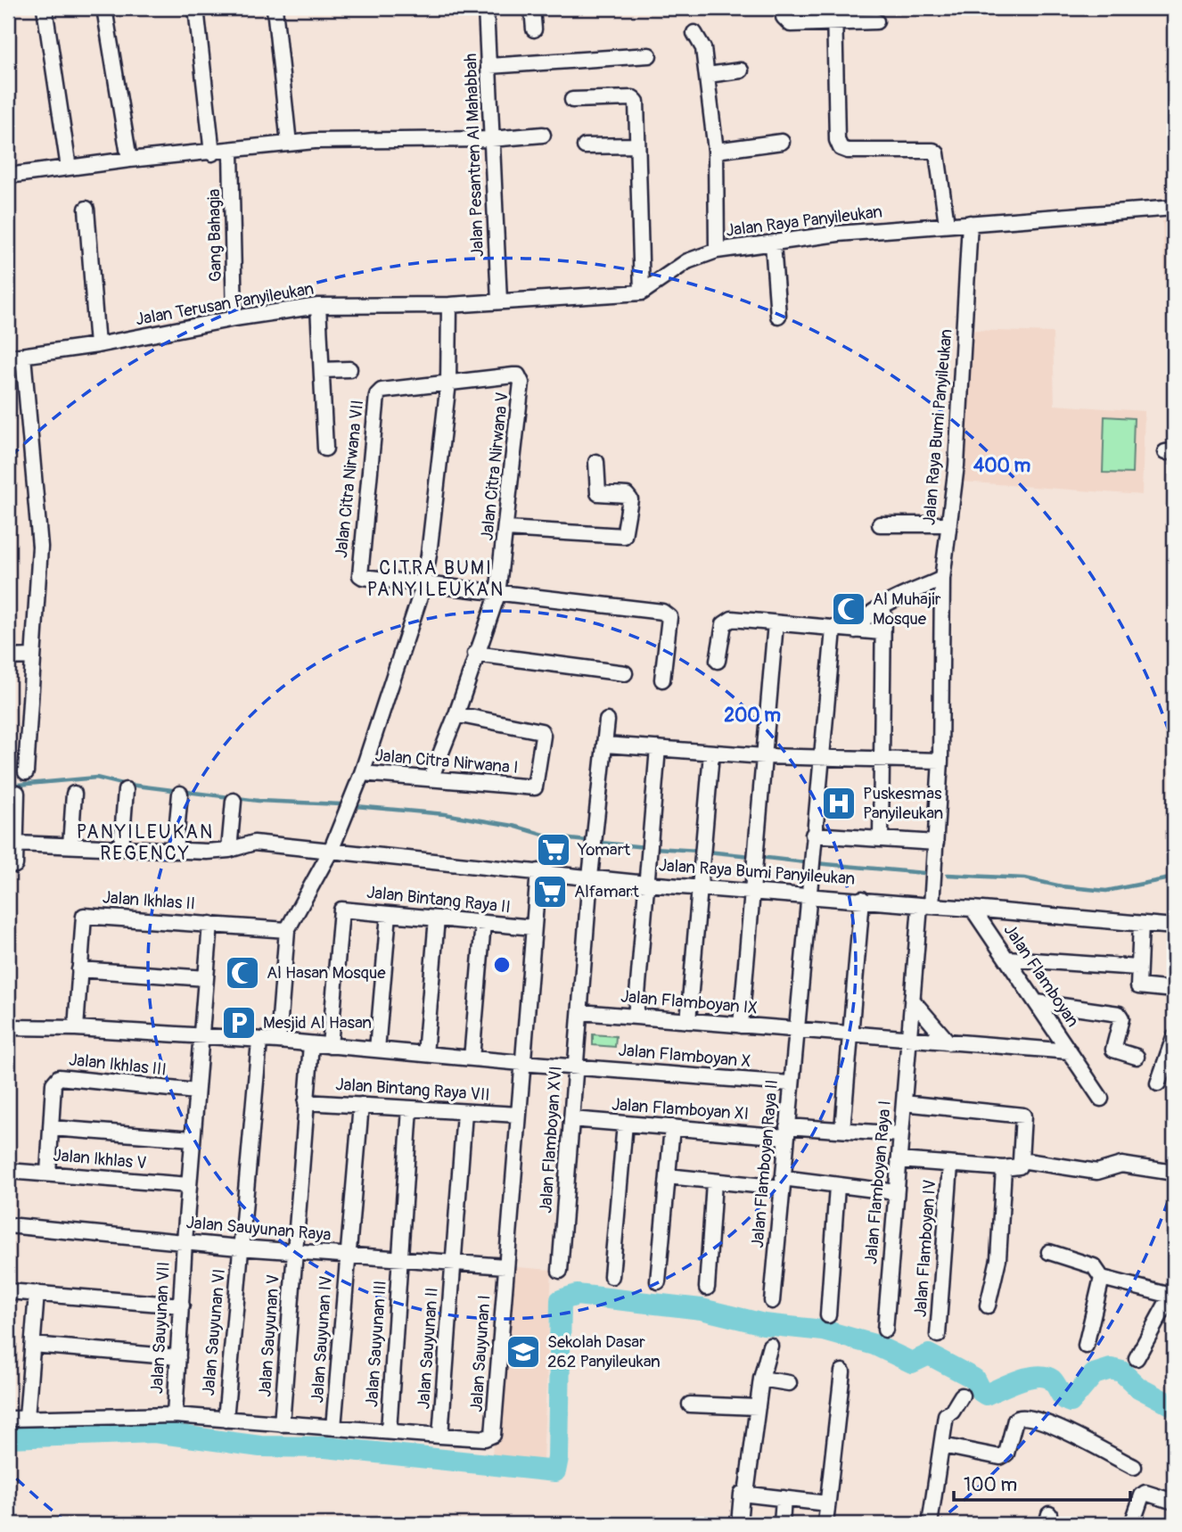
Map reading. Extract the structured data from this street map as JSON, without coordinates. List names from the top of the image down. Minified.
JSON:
{"streets":{"street":["Jalan Pesantren Al Mahabbah","Jalan Raya Panyileukan","Gang Bahagia","Jalan Terusan Panyileukan","Jalan Raya Bumi Panyileukan","Jalan Citra Nirwana V","Jalan Citra Nirwana VII","Jalan Citra Nirwana I","Jalan Bintang Raya II","Jalan Ikhlas II","Jalan Flamboyan","Jalan Flamboyan IX","Jalan Flamboyan X","Jalan Ikhlas III","Jalan Bintang Raya VII","Jalan Flamboyan XI","Jalan Flamboyan XVI","Jalan Ikhlas V","Jalan Flamboyan Raya II","Jalan Flamboyan Raya I","Jalan Sauyunan Raya","Jalan Flamboyan IV","Jalan Sauyunan VII","Jalan Sauyunan VI","Jalan Sauyunan V","Jalan Sauyunan IV","Jalan Sauyunan III","Jalan Sauyunan II","Jalan Sauyunan I"]},"crossings":[["Jalan Raya Panyileukan","Jalan Raya Bumi Panyileukan"],["Gang Bahagia","Jalan Terusan Panyileukan"],["Jalan Raya Bumi Panyileukan","Jalan Flamboyan XVI"],["Jalan Raya Bumi Panyileukan","Jalan Flamboyan Raya II"],["Jalan Raya Bumi Panyileukan","Jalan Flamboyan Raya I"],["Jalan Citra Nirwana V","Jalan Citra Nirwana VII"],["Jalan Citra Nirwana V","Jalan Citra Nirwana I"],["Jalan Bintang Raya II","Jalan Flamboyan X"],["Jalan Ikhlas II","Jalan Sauyunan VII"],["Jalan Flamboyan","Jalan Flamboyan IX"],["Jalan Flamboyan IX","Jalan Flamboyan XVI"],["Jalan Flamboyan IX","Jalan Flamboyan Raya II"],["Jalan Flamboyan IX","Jalan Flamboyan Raya I"],["Jalan Flamboyan X","Jalan Flamboyan XVI"],["Jalan Flamboyan X","Jalan Flamboyan Raya II"],["Jalan Flamboyan X","Jalan Sauyunan V"],["Jalan Ikhlas III","Jalan Ikhlas V"],["Jalan Ikhlas III","Jalan Sauyunan VII"],["Jalan Bintang Raya VII","Jalan Sauyunan V"],["Jalan Bintang Raya VII","Jalan Sauyunan IV"],["Jalan Bintang Raya VII","Jalan Sauyunan III"],["Jalan Bintang Raya VII","Jalan Sauyunan II"],["Jalan Flamboyan XI","Jalan Flamboyan XVI"],["Jalan Flamboyan XI","Jalan Flamboyan Raya II"],["Jalan Flamboyan XI","Jalan Flamboyan Raya I"],["Jalan Ikhlas V","Jalan Sauyunan VII"],["Jalan Sauyunan Raya","Jalan Sauyunan VII"],["Jalan Sauyunan Raya","Jalan Sauyunan VI"],["Jalan Sauyunan Raya","Jalan Sauyunan V"],["Jalan Sauyunan Raya","Jalan Sauyunan IV"],["Jalan Sauyunan Raya","Jalan Sauyunan III"],["Jalan Sauyunan Raya","Jalan Sauyunan II"],["Jalan Sauyunan Raya","Jalan Sauyunan I"],["Jalan Sauyunan II","Jalan Sauyunan I"]],"districts":["CITRA BUMI PANYILEUKAN","PANYILEUKAN REGENCY"],"places":{"mosque":["Al Muhajir Mosque","Al Hasan Mosque"],"hospital":["Puskesmas Panyileukan"],"supermarket":["Yomart","Alfamart"],"parking":["Mesjid Al Hasan"],"school or university":["Sekolah Dasar 262 Panyileukan"]},"scale_bar":"100 m","rings":["400 m","200 m"]}
